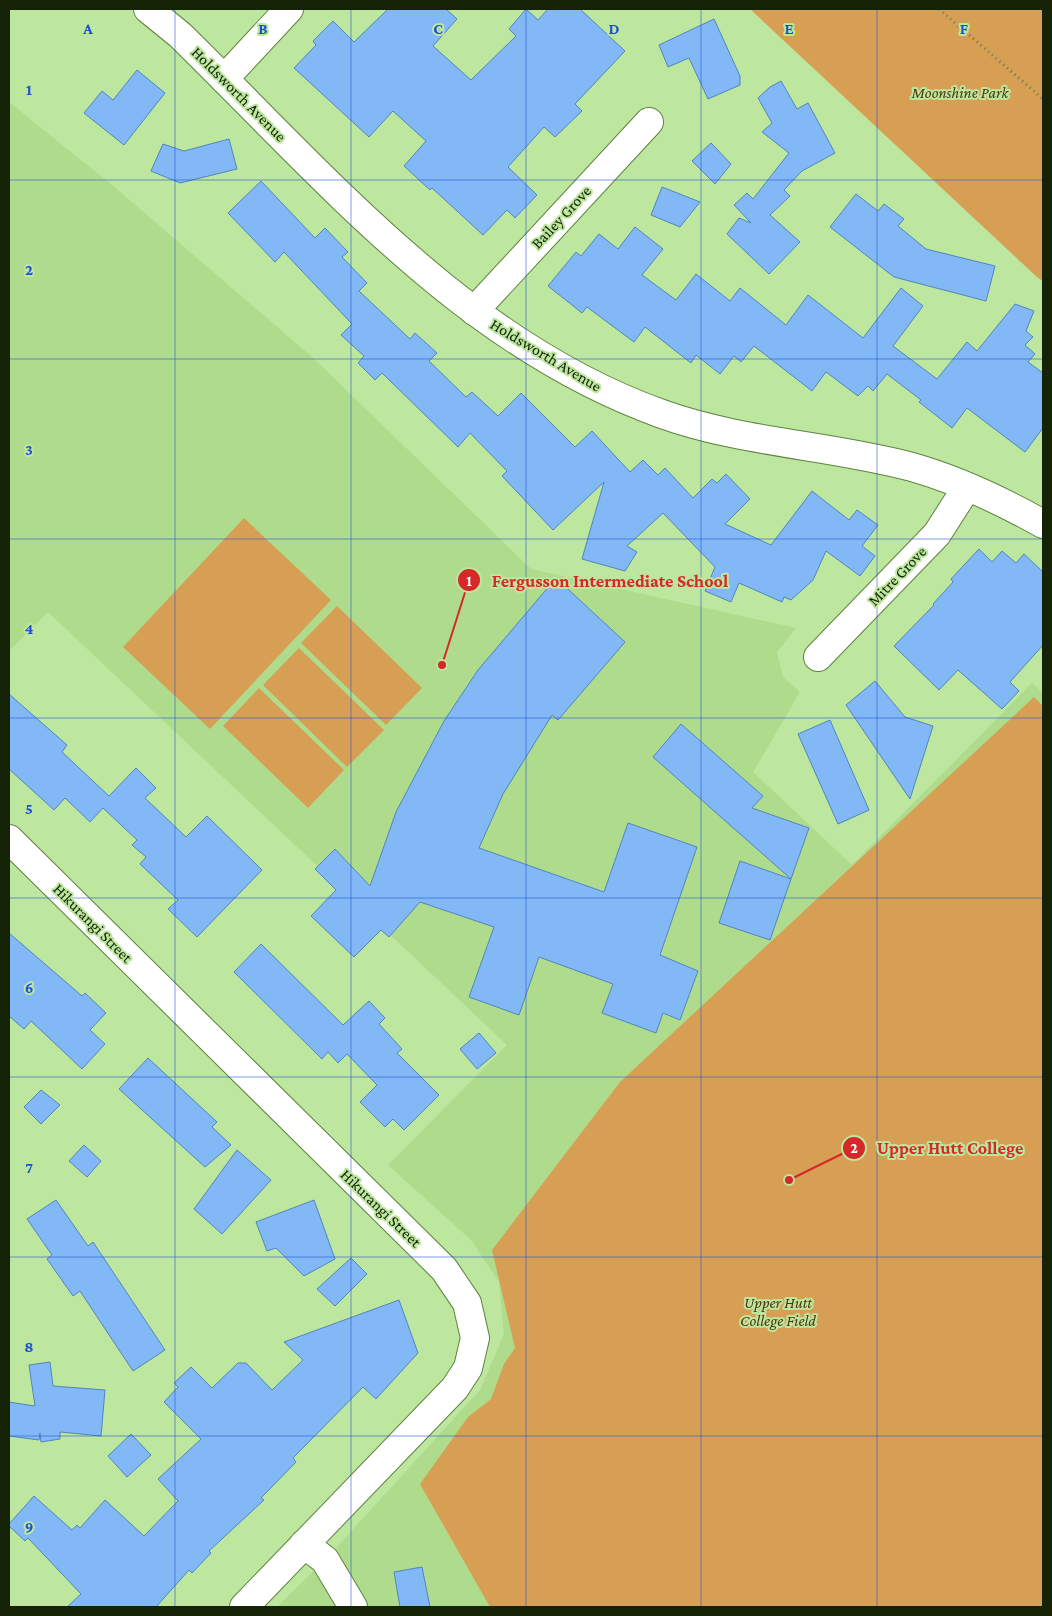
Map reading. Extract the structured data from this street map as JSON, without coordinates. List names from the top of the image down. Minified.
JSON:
{"streets":{"street":["Holdsworth Avenue","Bailey Grove","Mitre Grove","Hikurangi Street"]},"crossings":[["Holdsworth Avenue","Bailey Grove"],["Holdsworth Avenue","Mitre Grove"]],"parks":["Moonshine Park","Upper Hutt College Field"],"places":["Fergusson Intermediate School","Upper Hutt College"],"grid":{"columns":["A","B","C","D","E","F"],"rows":["1","2","3","4","5","6","7","8","9"]}}
